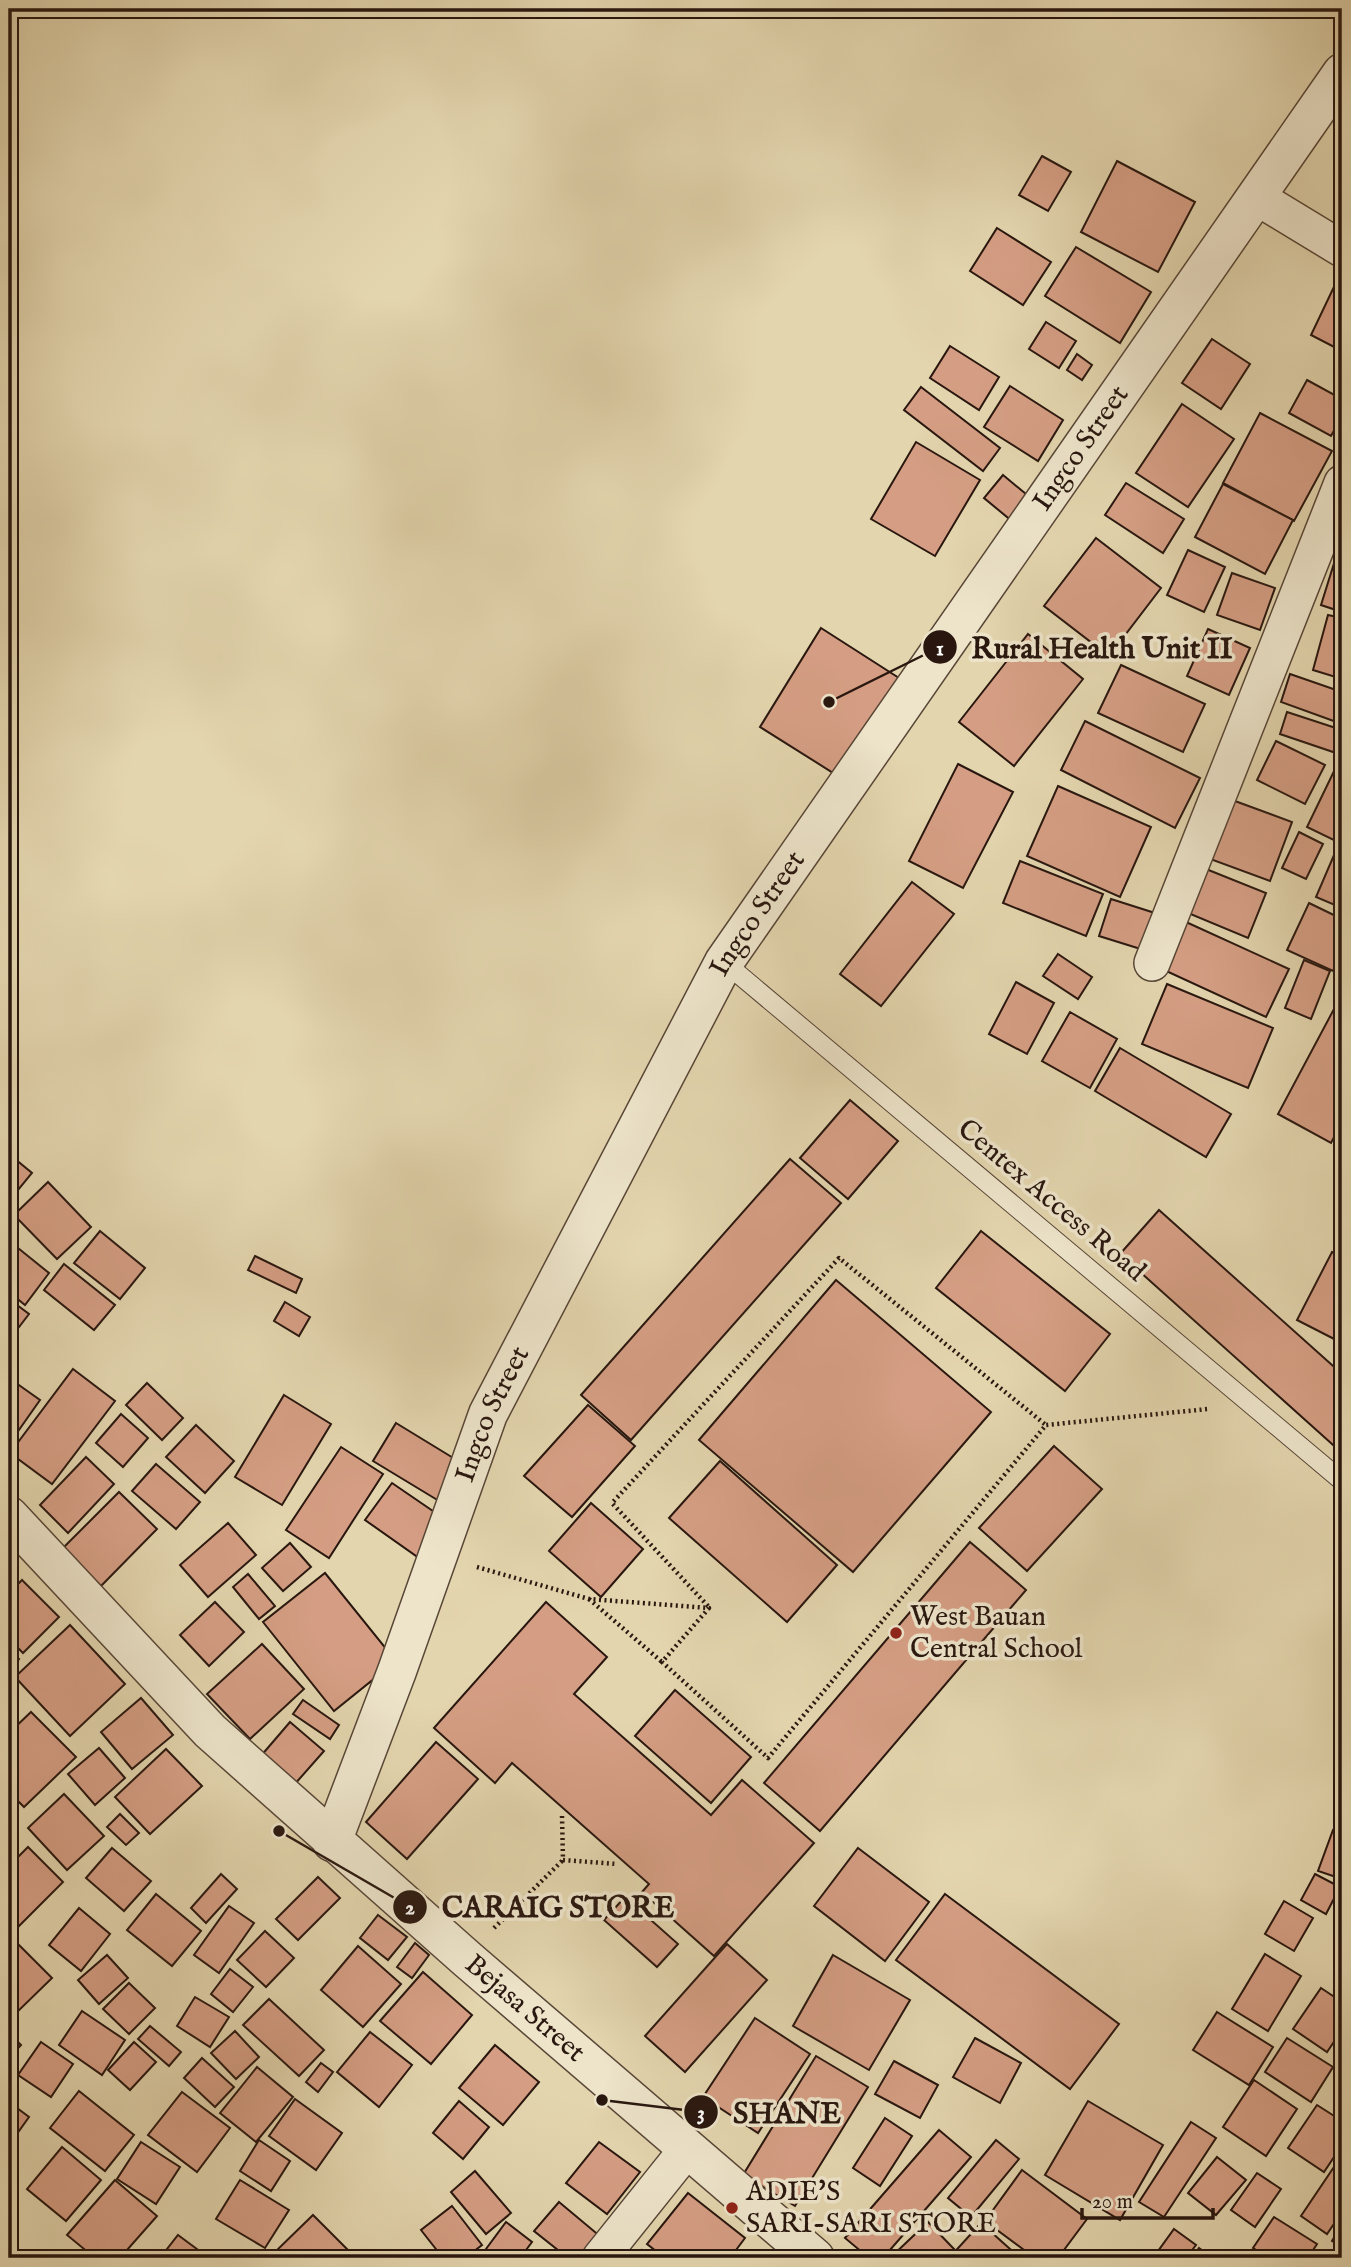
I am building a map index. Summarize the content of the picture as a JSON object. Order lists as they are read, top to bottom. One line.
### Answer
{"streets":{"street":["Ingco Street","Bejasa Street"],"lane":["Centex Access Road"]},"crossings":[["Ingco Street","Centex Access Road"],["Ingco Street","Bejasa Street"]],"places":["Rural Health Unit II","West Bauan Central School","CARAIG STORE","SHANE","ADIE'S SARI-SARI STORE"],"scale_bar":"20 m"}
